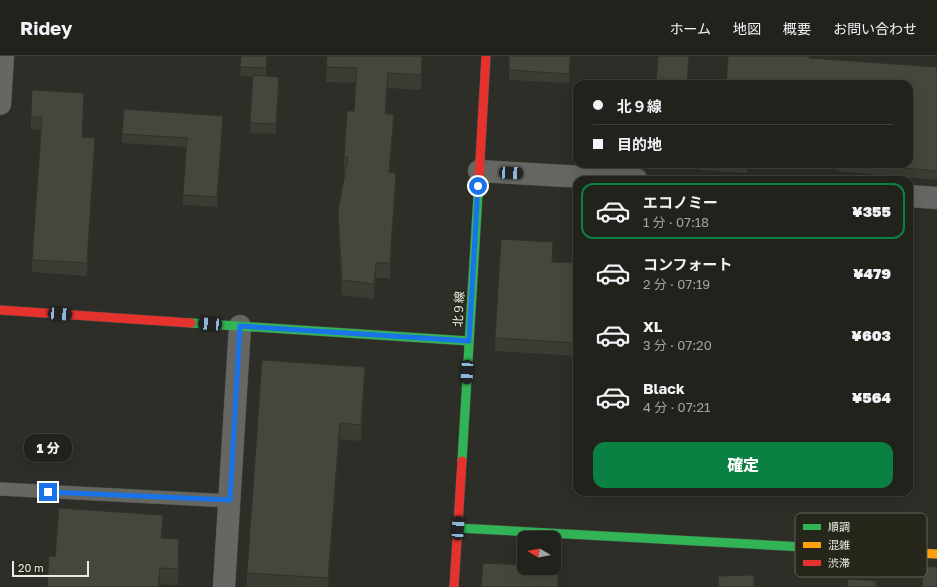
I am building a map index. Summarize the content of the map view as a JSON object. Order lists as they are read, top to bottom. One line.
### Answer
{"streets":{"street":["北９線"]},"legend":["順調","混雑","渋滞"],"scale_bar":"20 m","north":"left","page":{"header":"Ridey","nav":["ホーム","地図","概要","お問い合わせ"],"banner":["北９線","目的地"],"list":[{"name":"エコノミー","note":"1 分 · 07:18","value":"¥355"},{"name":"コンフォート","note":"2 分 · 07:19","value":"¥479"},{"name":"XL","note":"3 分 · 07:20","value":"¥603"},{"name":"Black","note":"4 分 · 07:21","value":"¥564"}],"bubble":"1 分","buttons":"確定","scale":"20 m"}}
